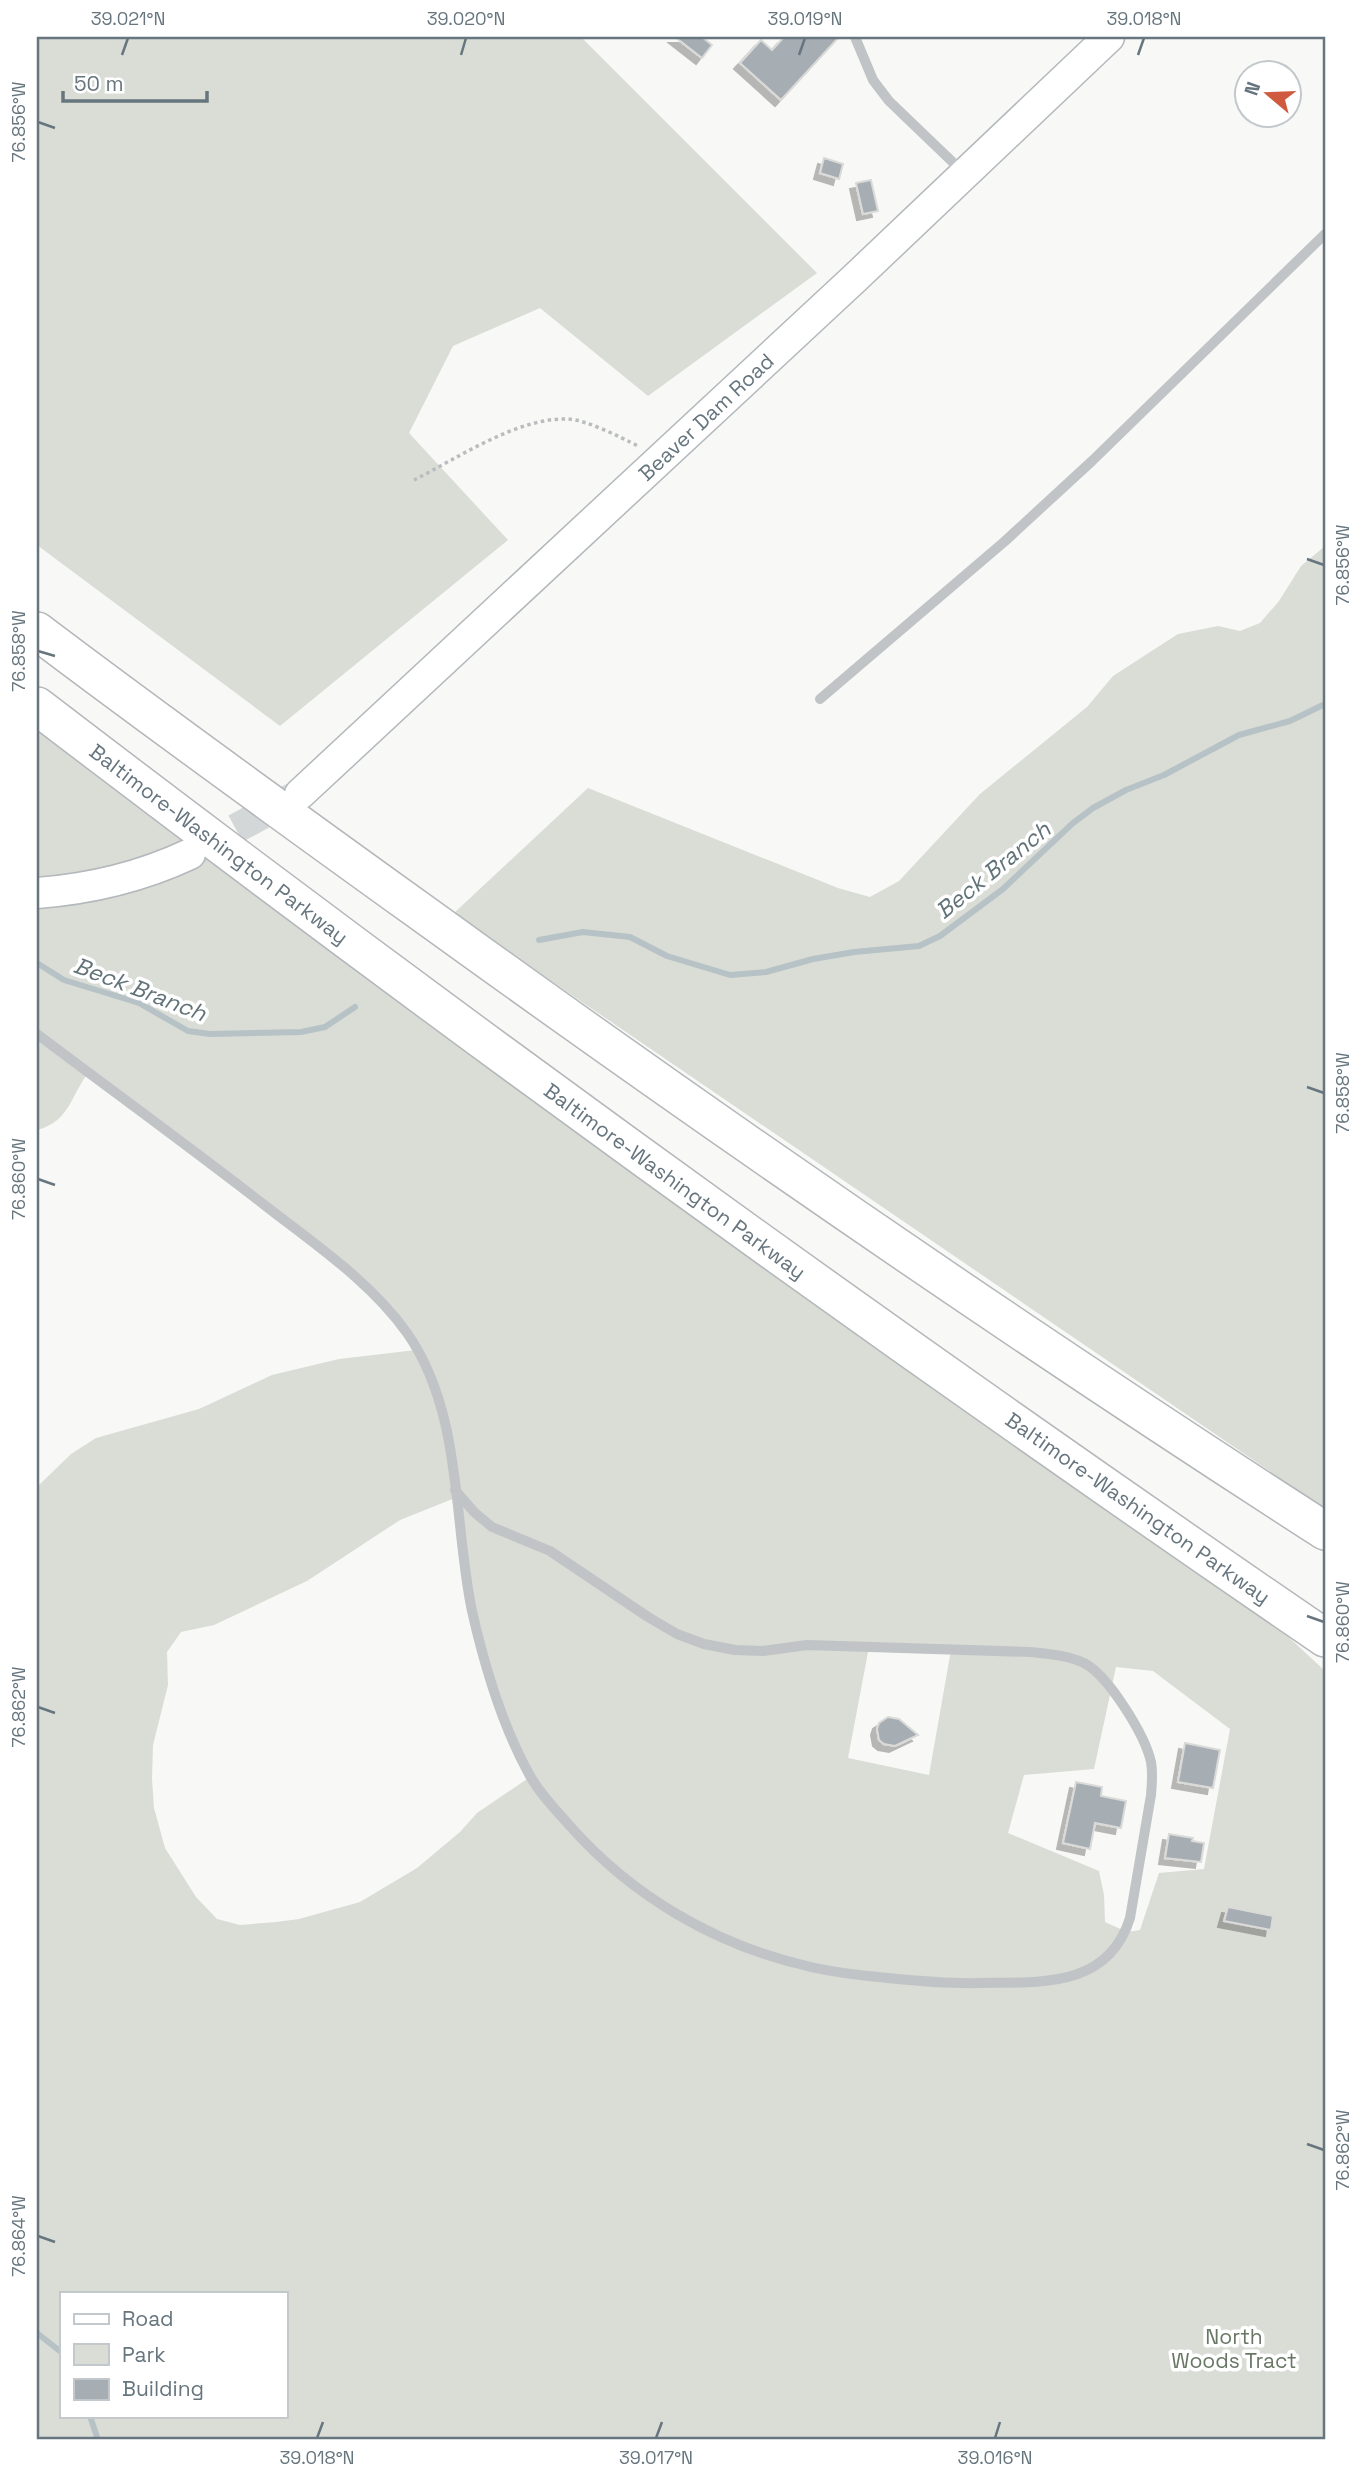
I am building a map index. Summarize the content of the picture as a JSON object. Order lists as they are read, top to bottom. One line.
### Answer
{"streets":{"highway":["Baltimore-Washington Parkway"],"street":["Beaver Dam Road"]},"water":["Beck Branch"],"parks":["North Woods Tract"],"legend":["Road","Park","Building"],"scale_bar":"50 m","north":"left","coordinates":["39.021°N","39.020°N","39.019°N","39.018°N","76.856°W","76.858°W","76.860°W","76.862°W","76.864°W","39.017°N","39.016°N"]}
